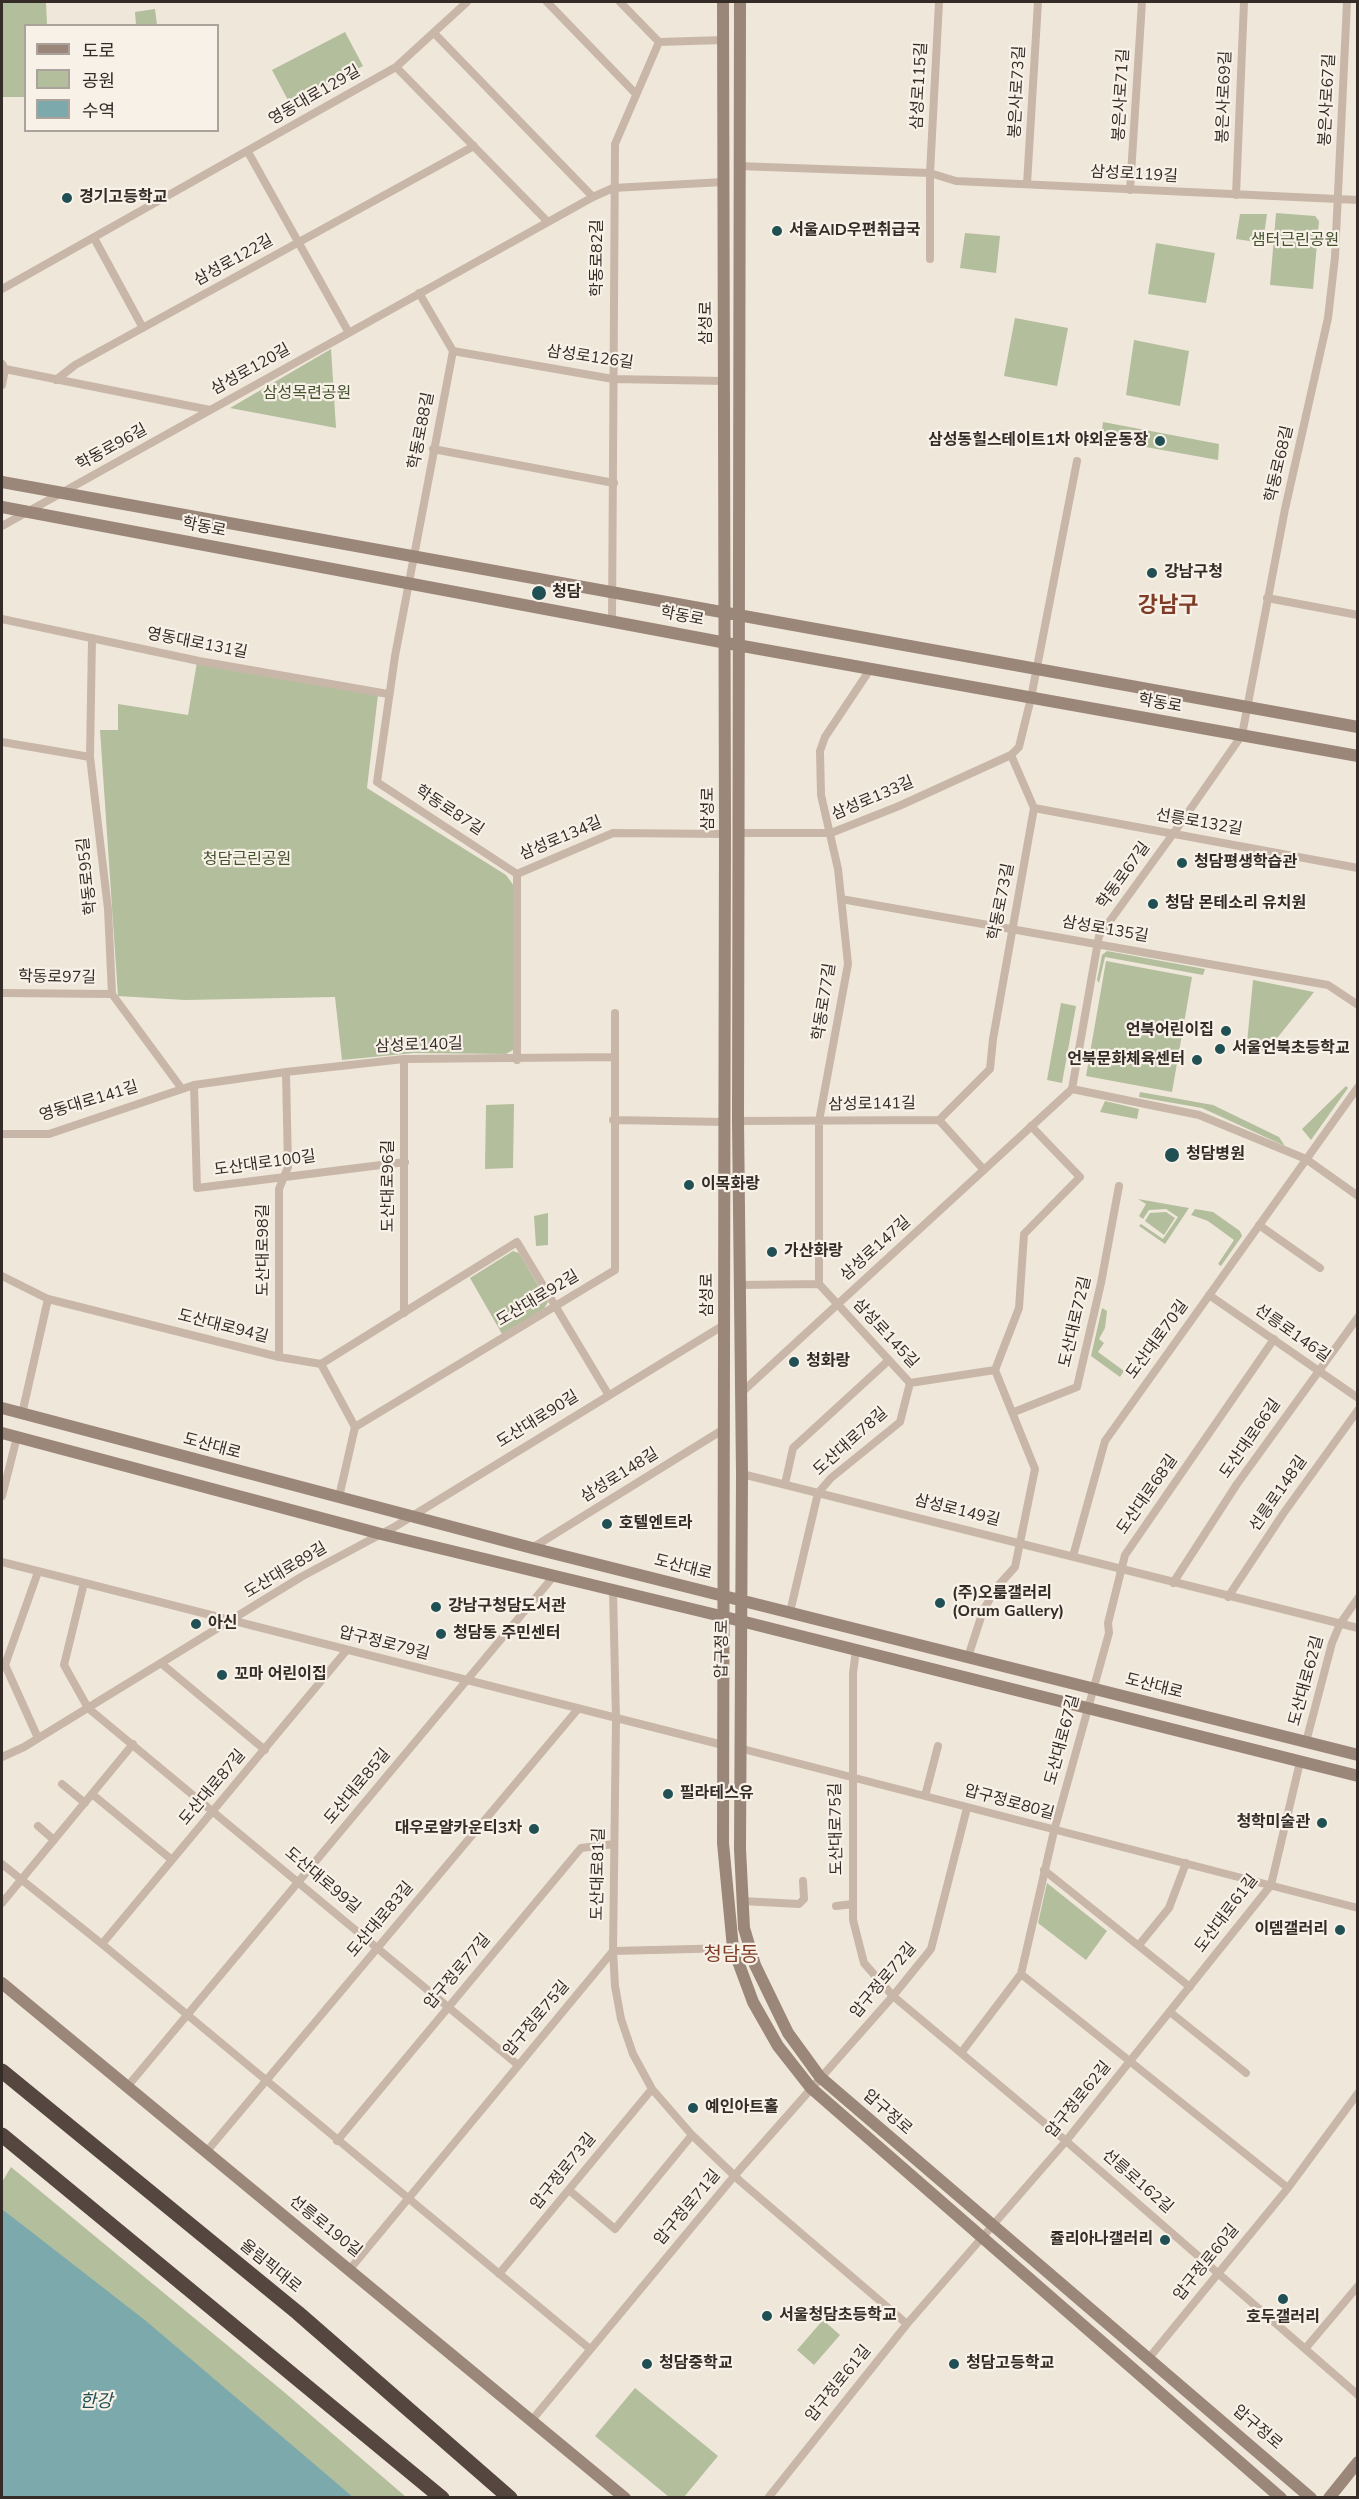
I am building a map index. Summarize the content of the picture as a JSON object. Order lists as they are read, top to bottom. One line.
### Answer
{"streets":{"highway":["올림픽대로"],"main road":["삼성로","학동로","도산대로","압구정로","선릉로190길"],"street":["삼성로115길","봉은사로73길","봉은사로71길","영동대로129길","봉은사로69길","봉은사로67길","삼성로119길","학동로82길","삼성로122길","삼성로126길","삼성로120길","학동로88길","학동로96길","학동로68길","영동대로131길","삼성로133길","학동로87길","선릉로132길","삼성로134길","학동로95길","학동로67길","학동로73길","삼성로135길","학동로97길","학동로77길","삼성로140길","영동대로141길","삼성로141길","도산대로100길","도산대로96길","삼성로147길","도산대로98길","도산대로92길","도산대로72길","도산대로94길","삼성로145길","선릉로146길","도산대로70길","도산대로90길","도산대로66길","도산대로78길","삼성로148길","선릉로148길","도산대로68길","삼성로149길","도산대로89길","압구정로79길","도산대로62길","도산대로67길","도산대로85길","도산대로87길","압구정로80길","도산대로75길","도산대로81길","도산대로99길","도산대로61길","도산대로83길","압구정로77길","압구정로72길","압구정로75길","압구정로62길","압구정로73길","선릉로162길","압구정로71길","압구정로60길","압구정로61길"]},"crossings":[["삼성로115길","삼성로119길"],["봉은사로73길","삼성로119길"],["봉은사로71길","삼성로119길"],["봉은사로69길","삼성로119길"],["봉은사로67길","삼성로119길"],["봉은사로67길","학동로68길"],["삼성로119길","삼성로"],["삼성로119길","학동로68길"],["학동로82길","삼성로126길"],["학동로82길","삼성로120길"],["학동로82길","학동로"],["삼성로122길","삼성로120길"],["삼성로","삼성로126길"],["삼성로","삼성로120길"],["삼성로","학동로"],["삼성로","삼성로133길"],["삼성로","삼성로134길"],["삼성로","삼성로141길"],["삼성로","삼성로147길"],["삼성로","도산대로90길"],["삼성로","도산대로"],["삼성로","삼성로148길"],["삼성로","삼성로149길"],["삼성로","압구정로"],["삼성로126길","학동로88길"],["삼성로120길","학동로96길"],["학동로88길","학동로"],["학동로88길","학동로87길"],["학동로96길","학동로"],["학동로68길","학동로"],["학동로68길","학동로67길"],["학동로","학동로87길"],["학동로","학동로67길"],["학동로","학동로77길"],["영동대로131길","학동로87길"],["영동대로131길","학동로95길"],["삼성로133길","학동로77길"],["학동로87길","삼성로134길"],["선릉로132길","학동로67길"],["선릉로132길","학동로73길"],["학동로95길","학동로97길"],["학동로67길","삼성로135길"],["학동로67길","삼성로147길"],["학동로73길","삼성로135길"],["학동로73길","삼성로141길"],["삼성로135길","학동로77길"],["학동로77길","삼성로141길"],["학동로77길","삼성로145길"],["삼성로140길","영동대로141길"],["삼성로140길","도산대로100길"],["삼성로140길","도산대로96길"],["삼성로140길","도산대로98길"],["삼성로140길","도산대로92길"],["삼성로141길","삼성로147길"],["도산대로100길","도산대로96길"],["도산대로100길","도산대로98길"],["삼성로147길","삼성로145길"],["도산대로98길","도산대로94길"],["삼성로145길","도산대로78길"],["선릉로146길","도산대로70길"],["선릉로146길","도산대로66길"],["선릉로146길","도산대로68길"],["도산대로70길","삼성로149길"],["도산대로90길","도산대로"],["도산대로90길","도산대로89길"],["도산대로78길","도산대로"],["도산대로78길","삼성로149길"],["도산대로","삼성로148길"],["도산대로","도산대로68길"],["도산대로","압구정로"],["도산대로","도산대로62길"],["도산대로","도산대로67길"],["도산대로68길","삼성로149길"],["도산대로68길","도산대로67길"],["도산대로89길","압구정로79길"],["도산대로89길","도산대로99길"],["압구정로79길","압구정로"],["압구정로79길","도산대로85길"],["압구정로79길","도산대로87길"],["압구정로79길","도산대로81길"],["압구정로79길","도산대로99길"],["압구정로79길","도산대로83길"],["압구정로","압구정로80길"],["압구정로","압구정로72길"],["압구정로","압구정로62길"],["압구정로","압구정로71길"],["압구정로","압구정로60길"],["압구정로","압구정로61길"],["도산대로67길","압구정로80길"],["도산대로67길","압구정로62길"],["도산대로67길","선릉로162길"],["도산대로85길","도산대로99길"],["도산대로85길","선릉로190길"],["도산대로87길","도산대로99길"],["압구정로80길","도산대로75길"],["압구정로80길","도산대로61길"],["압구정로80길","압구정로72길"],["도산대로75길","압구정로72길"],["도산대로75길","선릉로162길"],["도산대로81길","압구정로77길"],["도산대로81길","압구정로75길"],["도산대로81길","압구정로73길"],["도산대로81길","압구정로71길"],["도산대로81길","압구정로61길"],["도산대로99길","도산대로83길"],["도산대로99길","압구정로77길"],["도산대로99길","압구정로75길"],["도산대로61길","압구정로62길"],["도산대로83길","선릉로190길"],["압구정로72길","선릉로162길"],["압구정로72길","압구정로71길"],["압구정로75길","선릉로190길"],["압구정로62길","선릉로162길"],["압구정로62길","압구정로61길"],["선릉로162길","압구정로60길"],["압구정로71길","선릉로190길"]],"districts":["강남구","청담동"],"water":["한강"],"parks":["샘터근린공원","삼성목련공원","청담근린공원"],"places":["경기고등학교","서울AID우편취급국","삼성동힐스테이트1차 야외운동장","강남구청","청담","청담평생학습관","청담 몬테소리 유치원","언북어린이집","서울언북초등학교","언북문화체육센터","청담병원","이목화랑","가산화랑","청화랑","호텔엔트라","(주)오룸갤러리 (Orum Gallery)","강남구청담도서관","아신","청담동 주민센터","꼬마 어린이집","필라테스유","청학미술관","대우로얄카운티3차","이뎀갤러리","예인아트홀","쥴리아나갤러리","호두갤러리","서울청담초등학교","청담중학교","청담고등학교"],"legend":["도로","공원","수역"]}
